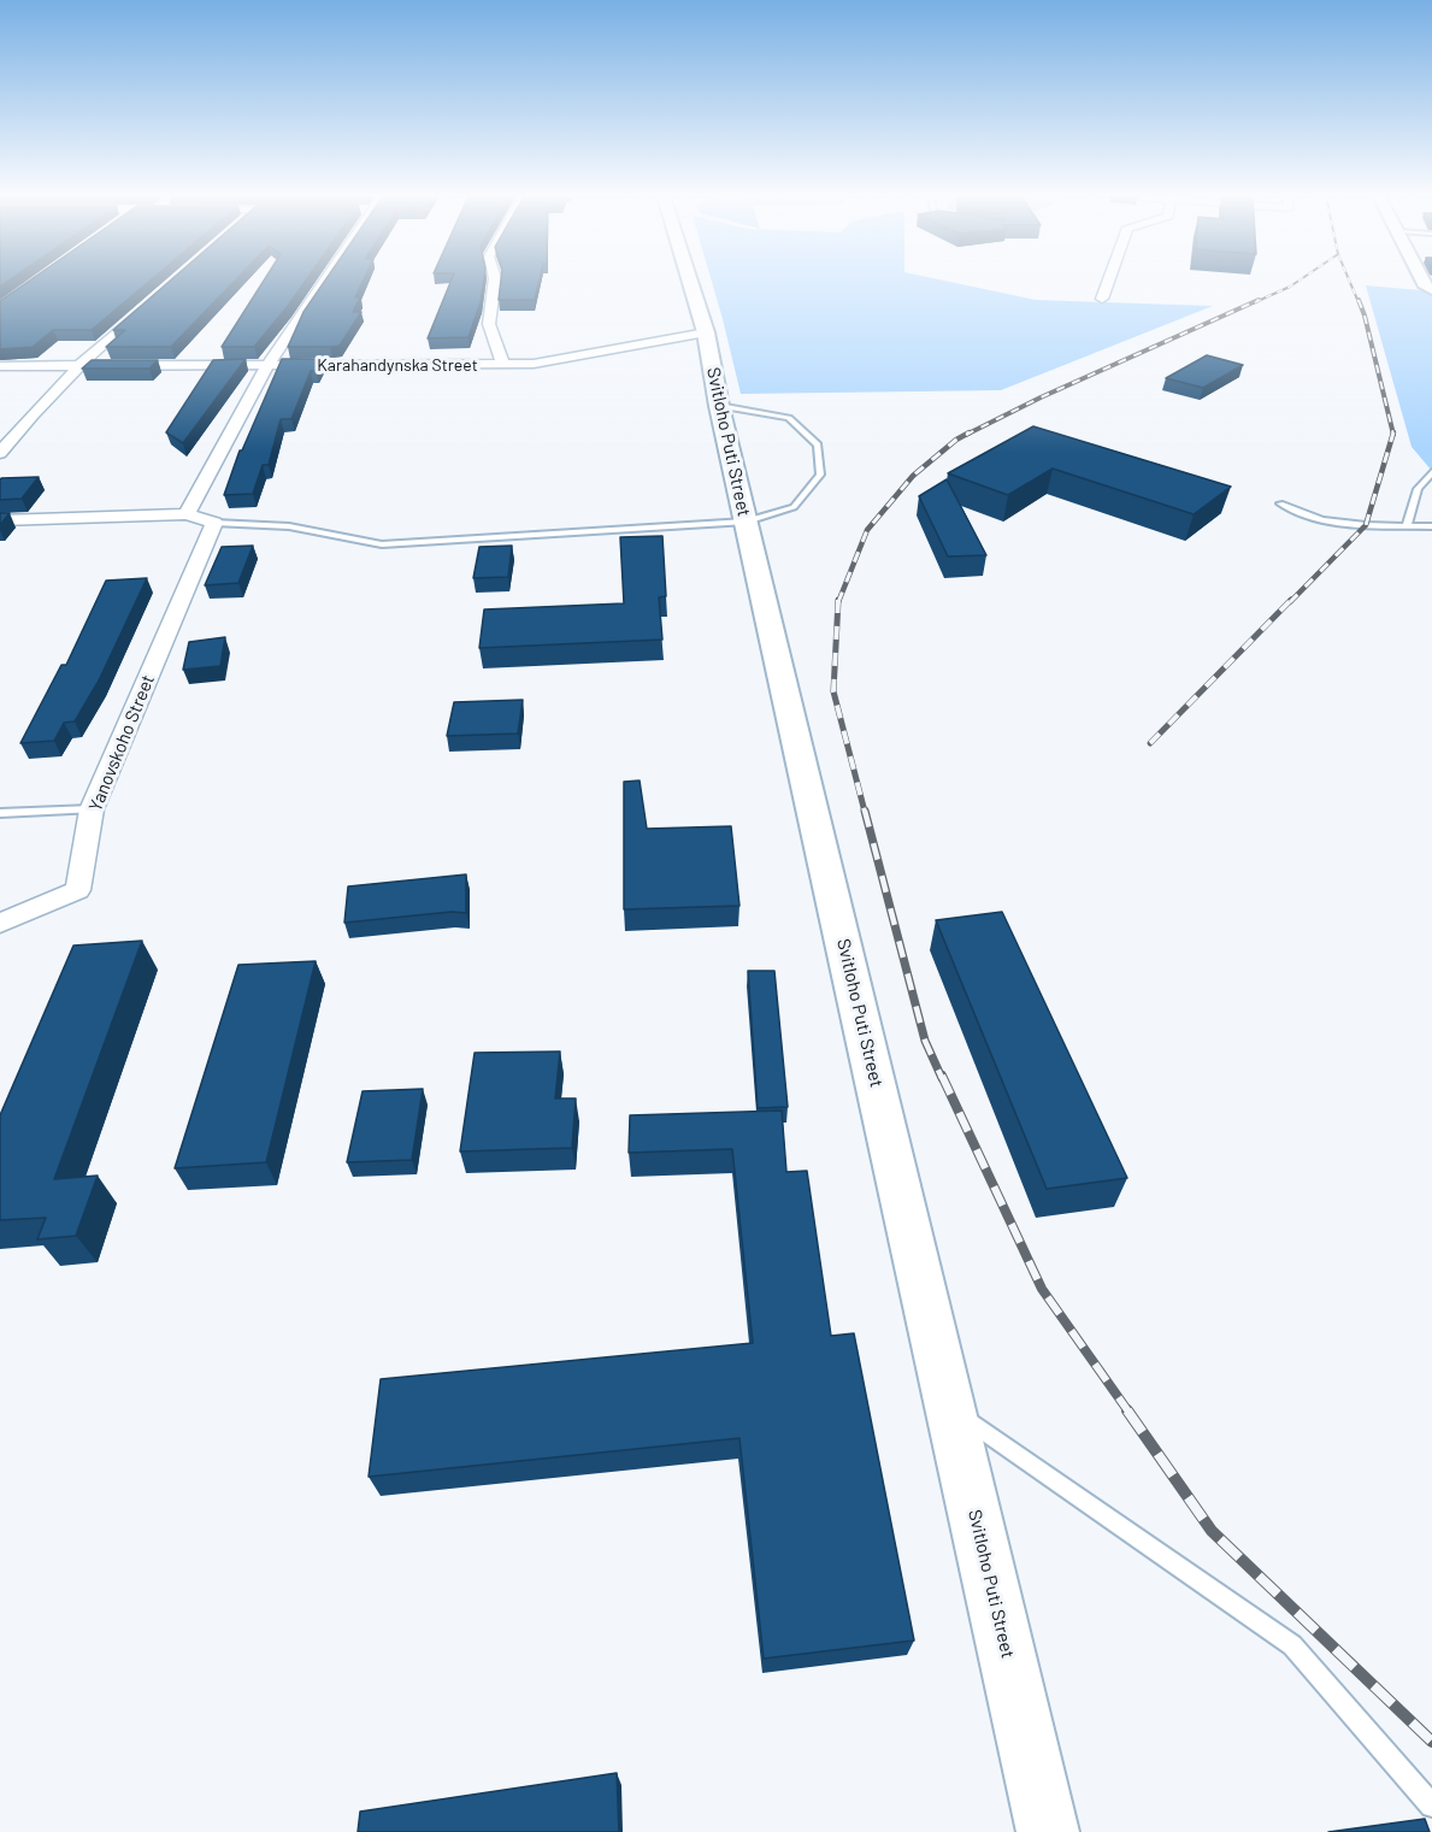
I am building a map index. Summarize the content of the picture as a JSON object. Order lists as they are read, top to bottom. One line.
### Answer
{"streets":{"main road":["Svitloho Puti Street"],"street":["Karahandynska Street","Yanovskoho Street"]},"crossings":[["Karahandynska Street","Svitloho Puti Street"]]}
